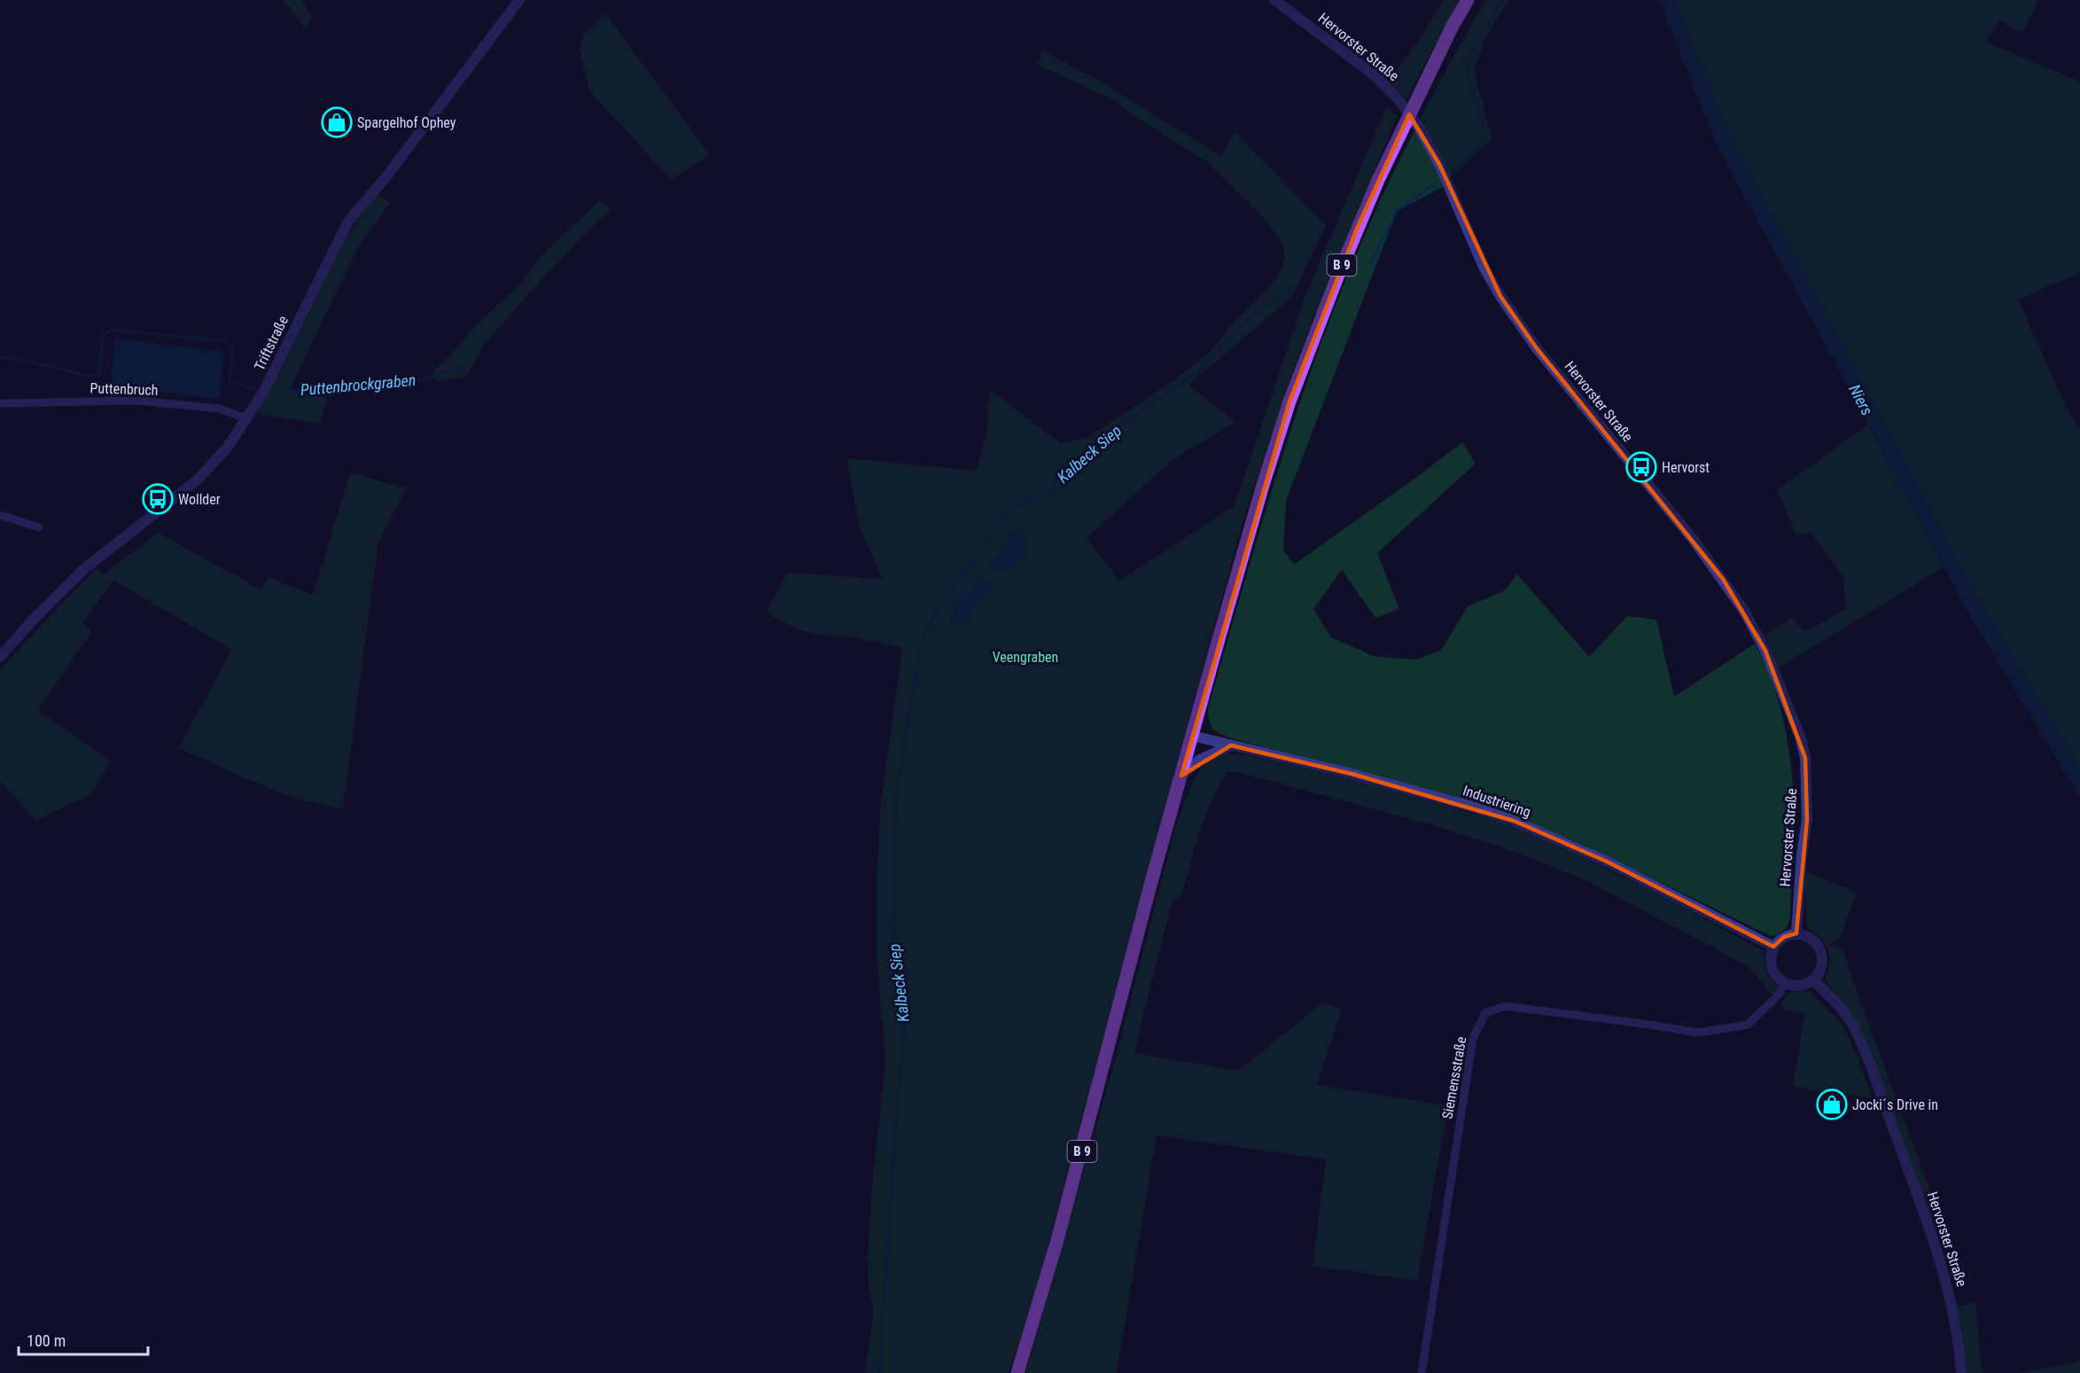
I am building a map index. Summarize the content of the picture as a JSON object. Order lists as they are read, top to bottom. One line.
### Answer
{"streets":{"main road":["B 9"],"street":["Hervorster Straße","Triftstraße","Puttenbruch","Industriering","Siemensstraße"]},"crossings":[["Hervorster Straße","Industriering"],["Hervorster Straße","Siemensstraße"],["B 9","Industriering"],["Triftstraße","Puttenbruch"],["Industriering","Siemensstraße"]],"water":["Puttenbrockgraben","Niers","Kalbeck Siep"],"parks":["Veengraben"],"places":{"shop":["Spargelhof Ophey","Jocki´s Drive in"],"bus stop":["Hervorst","Wollder"]},"scale_bar":"100 m"}
